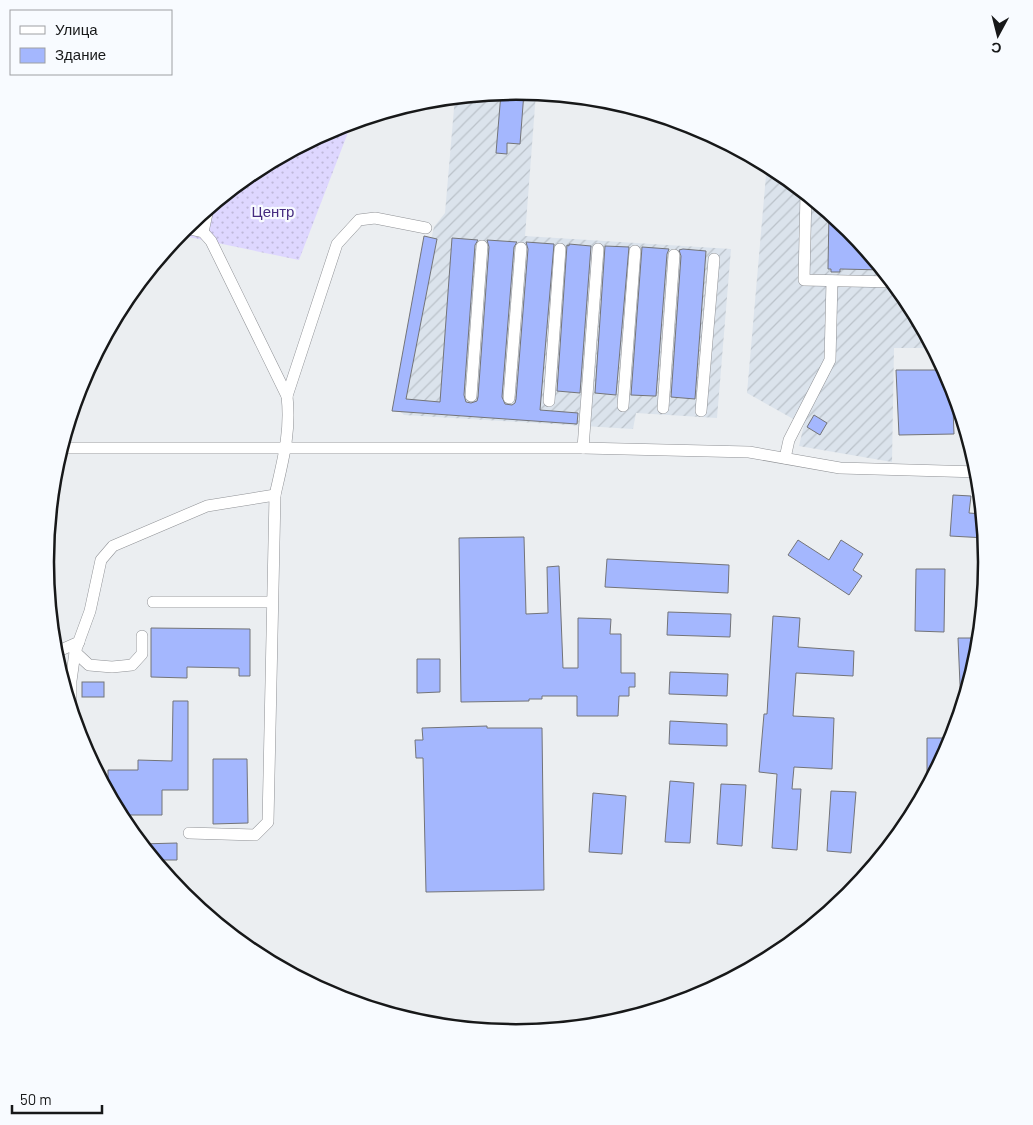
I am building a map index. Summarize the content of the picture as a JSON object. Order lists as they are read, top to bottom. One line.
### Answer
{"parks":["Центр"],"legend":["Улица","Здание"],"scale_bar":"50 m","north":"bottom"}
